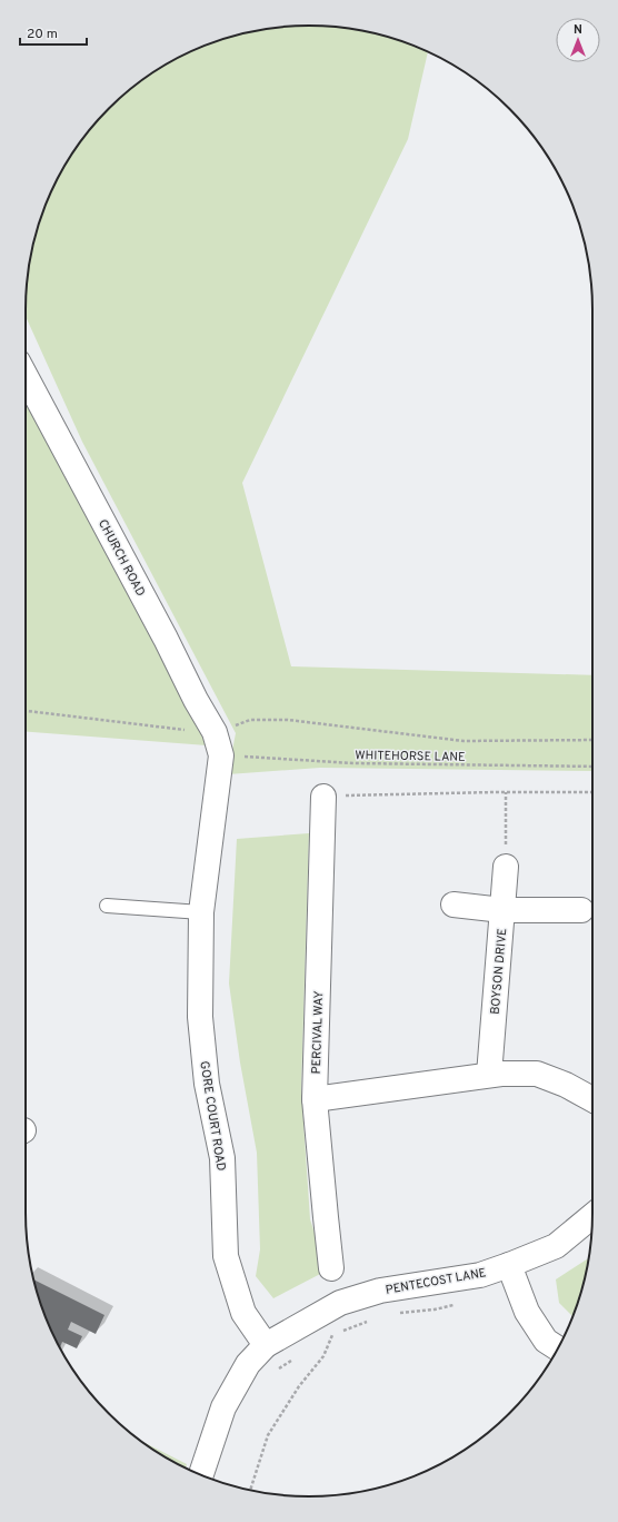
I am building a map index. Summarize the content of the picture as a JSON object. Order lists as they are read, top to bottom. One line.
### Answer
{"streets":{"street":["CHURCH ROAD","BOYSON DRIVE","PERCIVAL WAY","GORE COURT ROAD","PENTECOST LANE"],"path":["WHITEHORSE LANE"]},"crossings":[["CHURCH ROAD","WHITEHORSE LANE"],["CHURCH ROAD","GORE COURT ROAD"],["WHITEHORSE LANE","GORE COURT ROAD"],["GORE COURT ROAD","PENTECOST LANE"]],"scale_bar":"20 m","north":"top"}
